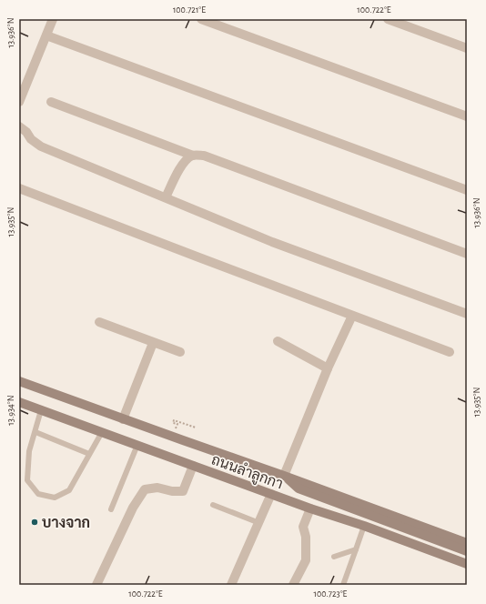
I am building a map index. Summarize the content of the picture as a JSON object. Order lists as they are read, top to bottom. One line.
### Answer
{"streets":{"main road":["ถนนลำลูกกา"]},"places":["บางจาก"],"coordinates":["100.721°E","100.722°E","13.936°N","13.935°N","13.934°N","100.723°E"]}
